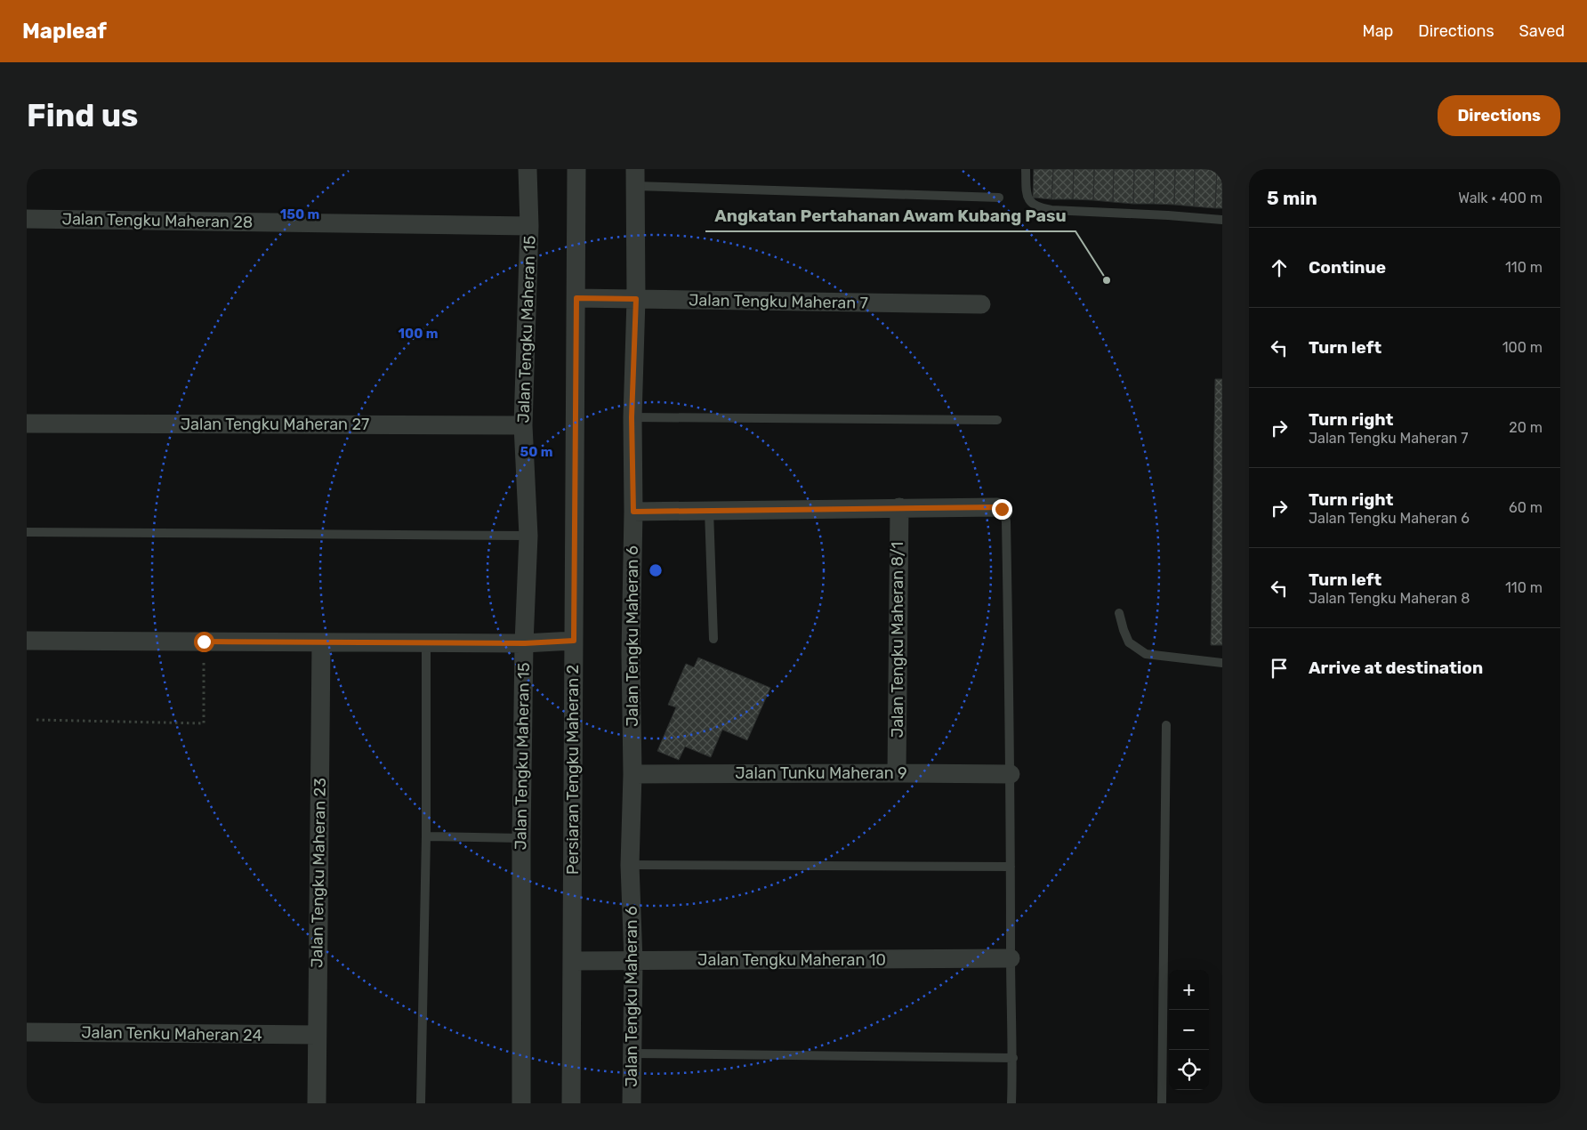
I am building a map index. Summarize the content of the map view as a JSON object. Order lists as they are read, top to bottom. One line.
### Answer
{"streets":{"street":["Jalan Tengku Maheran 28","Jalan Tengku Maheran 7","Jalan Tengku Maheran 15","Jalan Tengku Maheran 27","Jalan Tengku Maheran 6","Jalan Tengku Maheran 8/1","Persiaran Tengku Maheran 2","Jalan Tunku Maheran 9","Jalan Tengku Maheran 23","Jalan Tengku Maheran 10","Jalan Tenku Maheran 24"]},"crossings":[["Jalan Tengku Maheran 28","Jalan Tengku Maheran 15"],["Jalan Tengku Maheran 7","Jalan Tengku Maheran 6"],["Jalan Tengku Maheran 7","Persiaran Tengku Maheran 2"],["Jalan Tengku Maheran 15","Jalan Tengku Maheran 27"],["Jalan Tengku Maheran 6","Jalan Tunku Maheran 9"],["Jalan Tengku Maheran 6","Jalan Tengku Maheran 10"],["Jalan Tengku Maheran 8/1","Jalan Tunku Maheran 9"],["Persiaran Tengku Maheran 2","Jalan Tengku Maheran 10"],["Jalan Tengku Maheran 23","Jalan Tenku Maheran 24"]],"places":["Angkatan Pertahanan Awam Kubang Pasu"],"page":{"header":"Mapleaf","nav":["Map","Directions","Saved"],"buttons":"Directions","title":"Find us","heading":["5 min","Walk · 400 m"],"list":[["Continue","110 m"],["Turn left","100 m"],["Turn right","Jalan Tengku Maheran 7","20 m"],["Turn right","Jalan Tengku Maheran 6","60 m"],["Turn left","Jalan Tengku Maheran 8","110 m"],"Arrive at destination"],"map_buttons":["+","−"]},"rings":["150 m","100 m","50 m"]}
